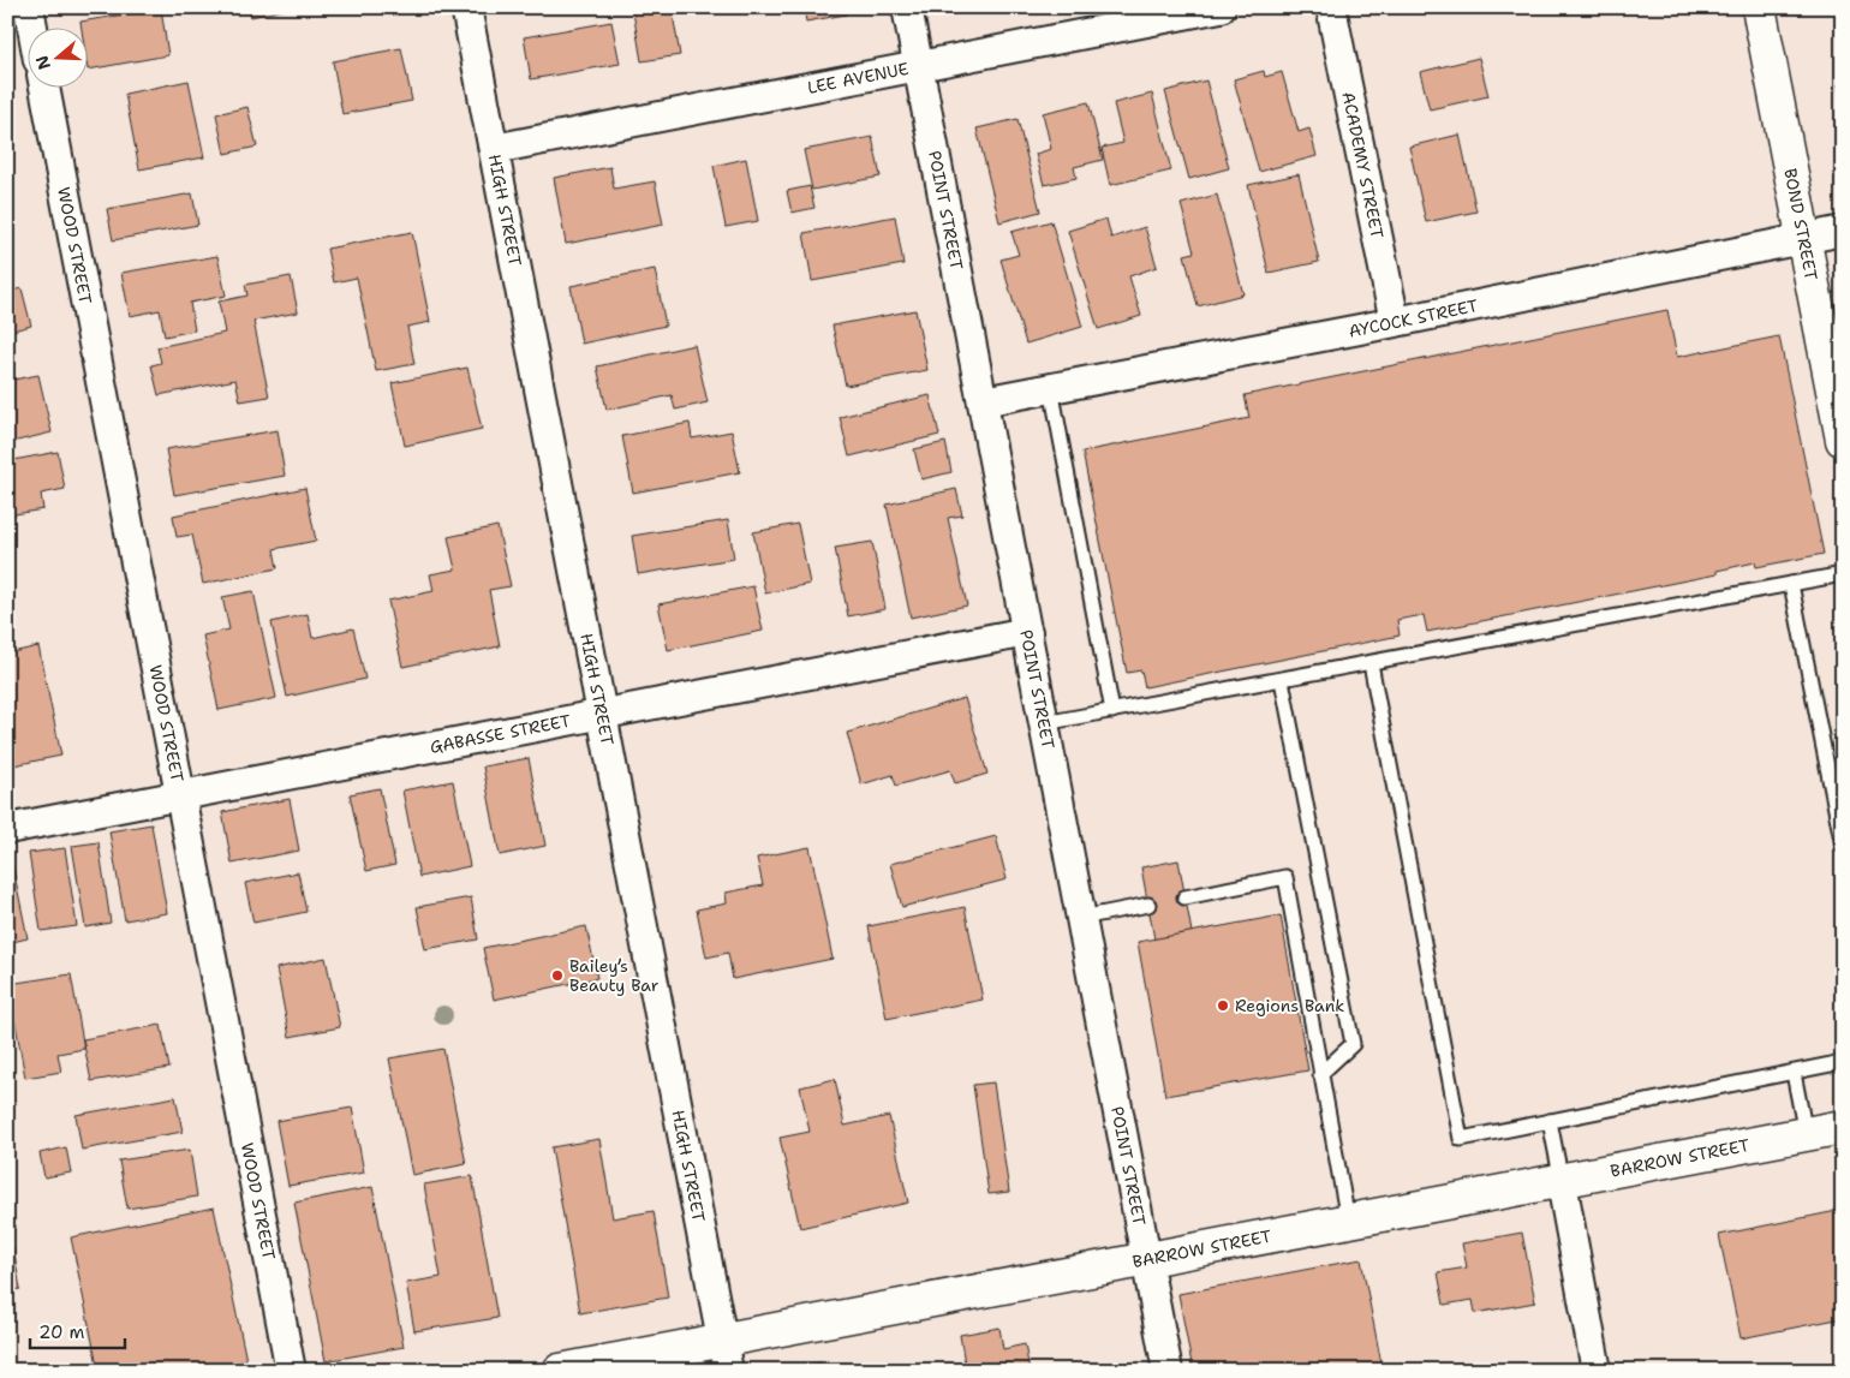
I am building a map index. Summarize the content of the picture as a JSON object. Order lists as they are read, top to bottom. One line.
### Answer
{"streets":{"main road":["BOND STREET","BARROW STREET"],"street":["LEE AVENUE","ACADEMY STREET","HIGH STREET","POINT STREET","WOOD STREET","AYCOCK STREET","GABASSE STREET"]},"crossings":[["LEE AVENUE","HIGH STREET"],["LEE AVENUE","POINT STREET"],["ACADEMY STREET","AYCOCK STREET"],["HIGH STREET","GABASSE STREET"],["HIGH STREET","BARROW STREET"],["POINT STREET","AYCOCK STREET"],["POINT STREET","GABASSE STREET"],["POINT STREET","BARROW STREET"],["BOND STREET","AYCOCK STREET"],["WOOD STREET","GABASSE STREET"]],"places":["Bailey’s Beauty Bar","Regions Bank"],"scale_bar":"20 m","north":"left"}
